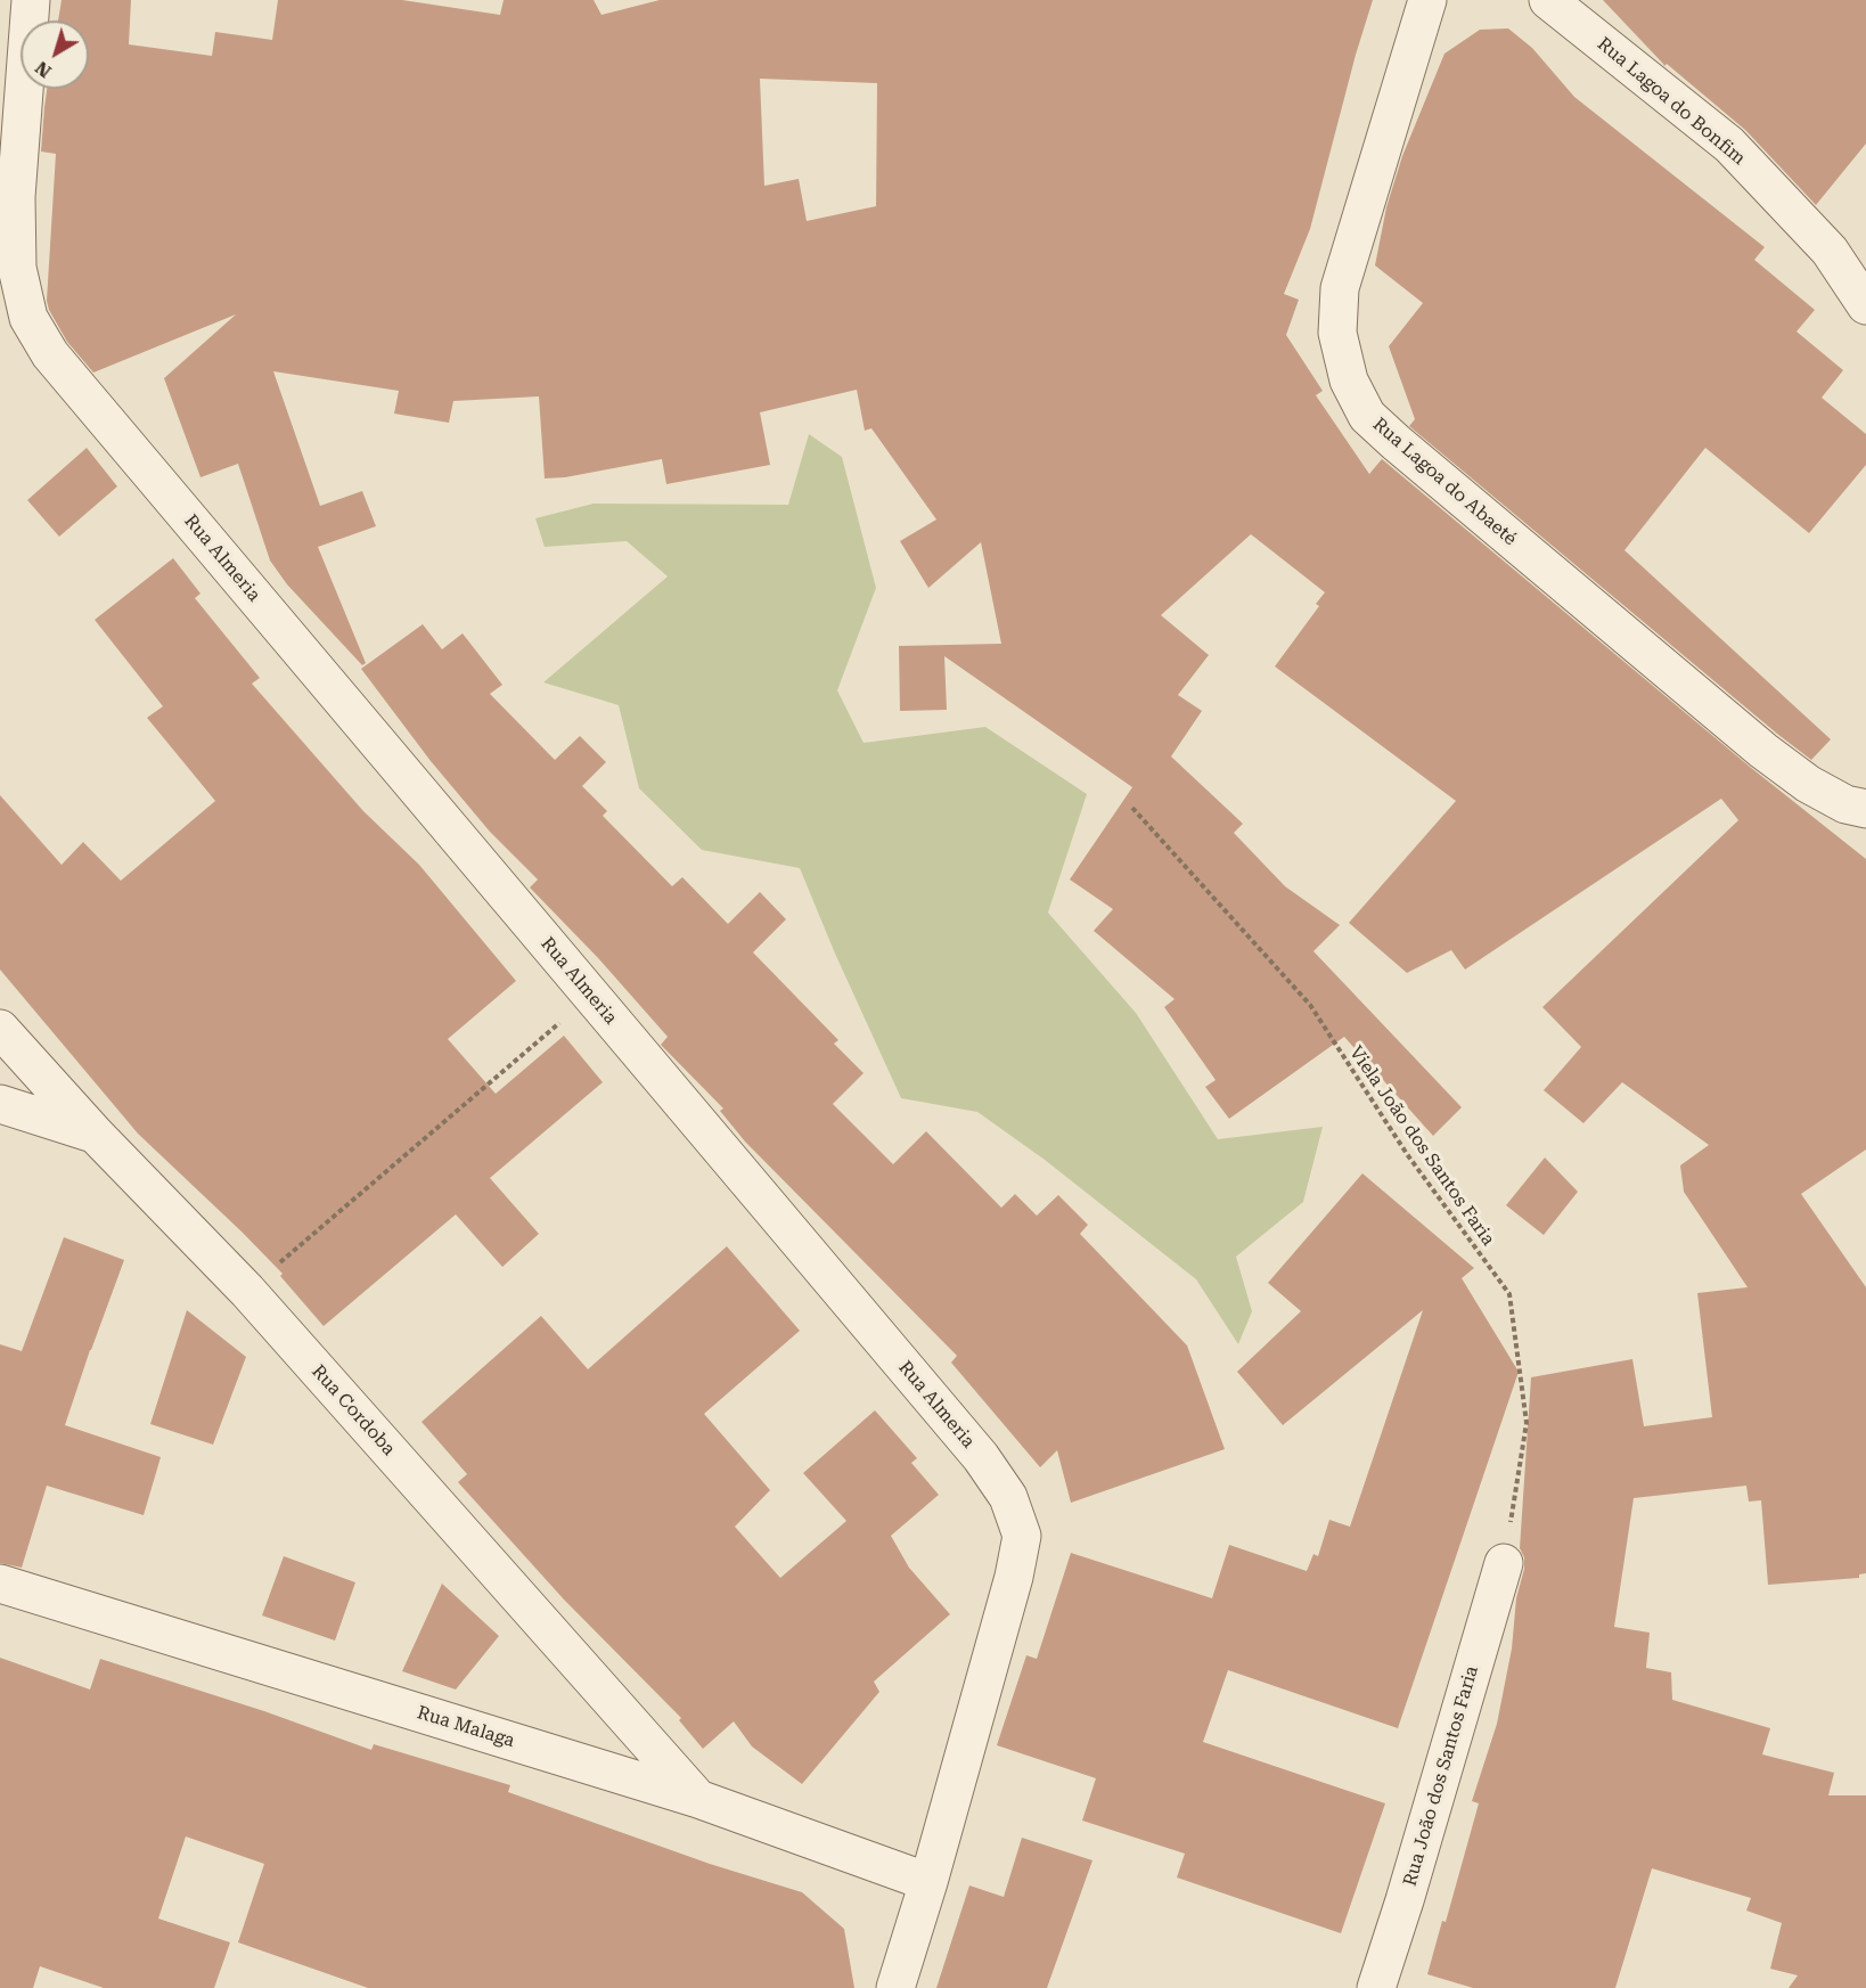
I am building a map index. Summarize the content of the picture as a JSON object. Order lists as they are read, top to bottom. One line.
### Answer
{"streets":{"street":["Rua Lagoa do Bonfim","Rua Lagoa do Abaeté","Rua Almeria","Rua Cordoba","Rua Malaga","Rua João dos Santos Faria"],"path":["Viela João dos Santos Faria"]},"crossings":[["Rua Almeria","Rua Malaga"],["Viela João dos Santos Faria","Rua João dos Santos Faria"],["Rua Cordoba","Rua Malaga"]],"north":"bottom left"}
